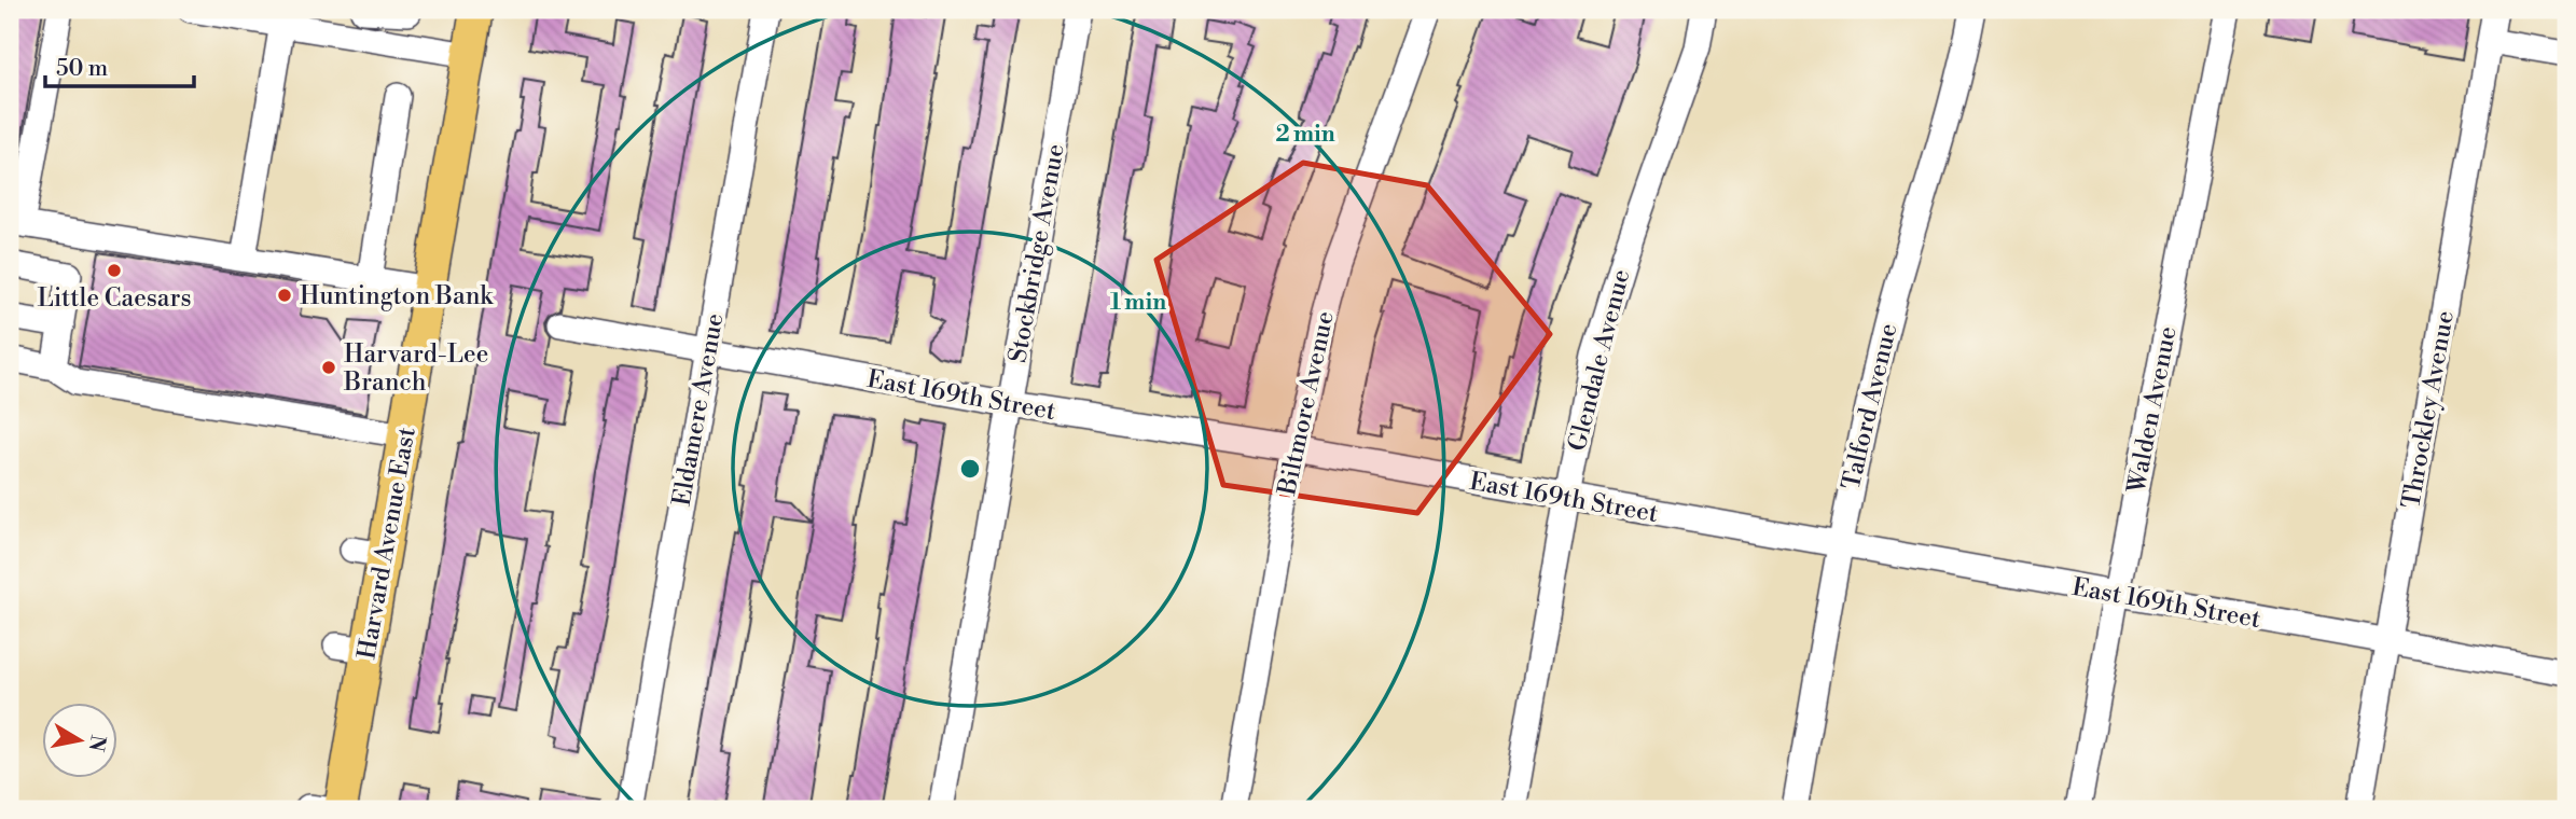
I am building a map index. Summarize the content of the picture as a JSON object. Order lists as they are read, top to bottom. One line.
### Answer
{"streets":{"main road":["Harvard Avenue East"],"street":["Stockbridge Avenue","Glendale Avenue","East 169th Street","Biltmore Avenue","Talford Avenue","Eldamere Avenue","Walden Avenue","Throckley Avenue"]},"crossings":[["Stockbridge Avenue","East 169th Street"],["Glendale Avenue","East 169th Street"],["East 169th Street","Biltmore Avenue"],["East 169th Street","Talford Avenue"],["East 169th Street","Eldamere Avenue"],["East 169th Street","Walden Avenue"],["East 169th Street","Throckley Avenue"]],"places":["Little Caesars","Huntington Bank","Harvard-Lee Branch"],"scale_bar":"50 m","north":"right","rings":["2 min","1 min"]}
